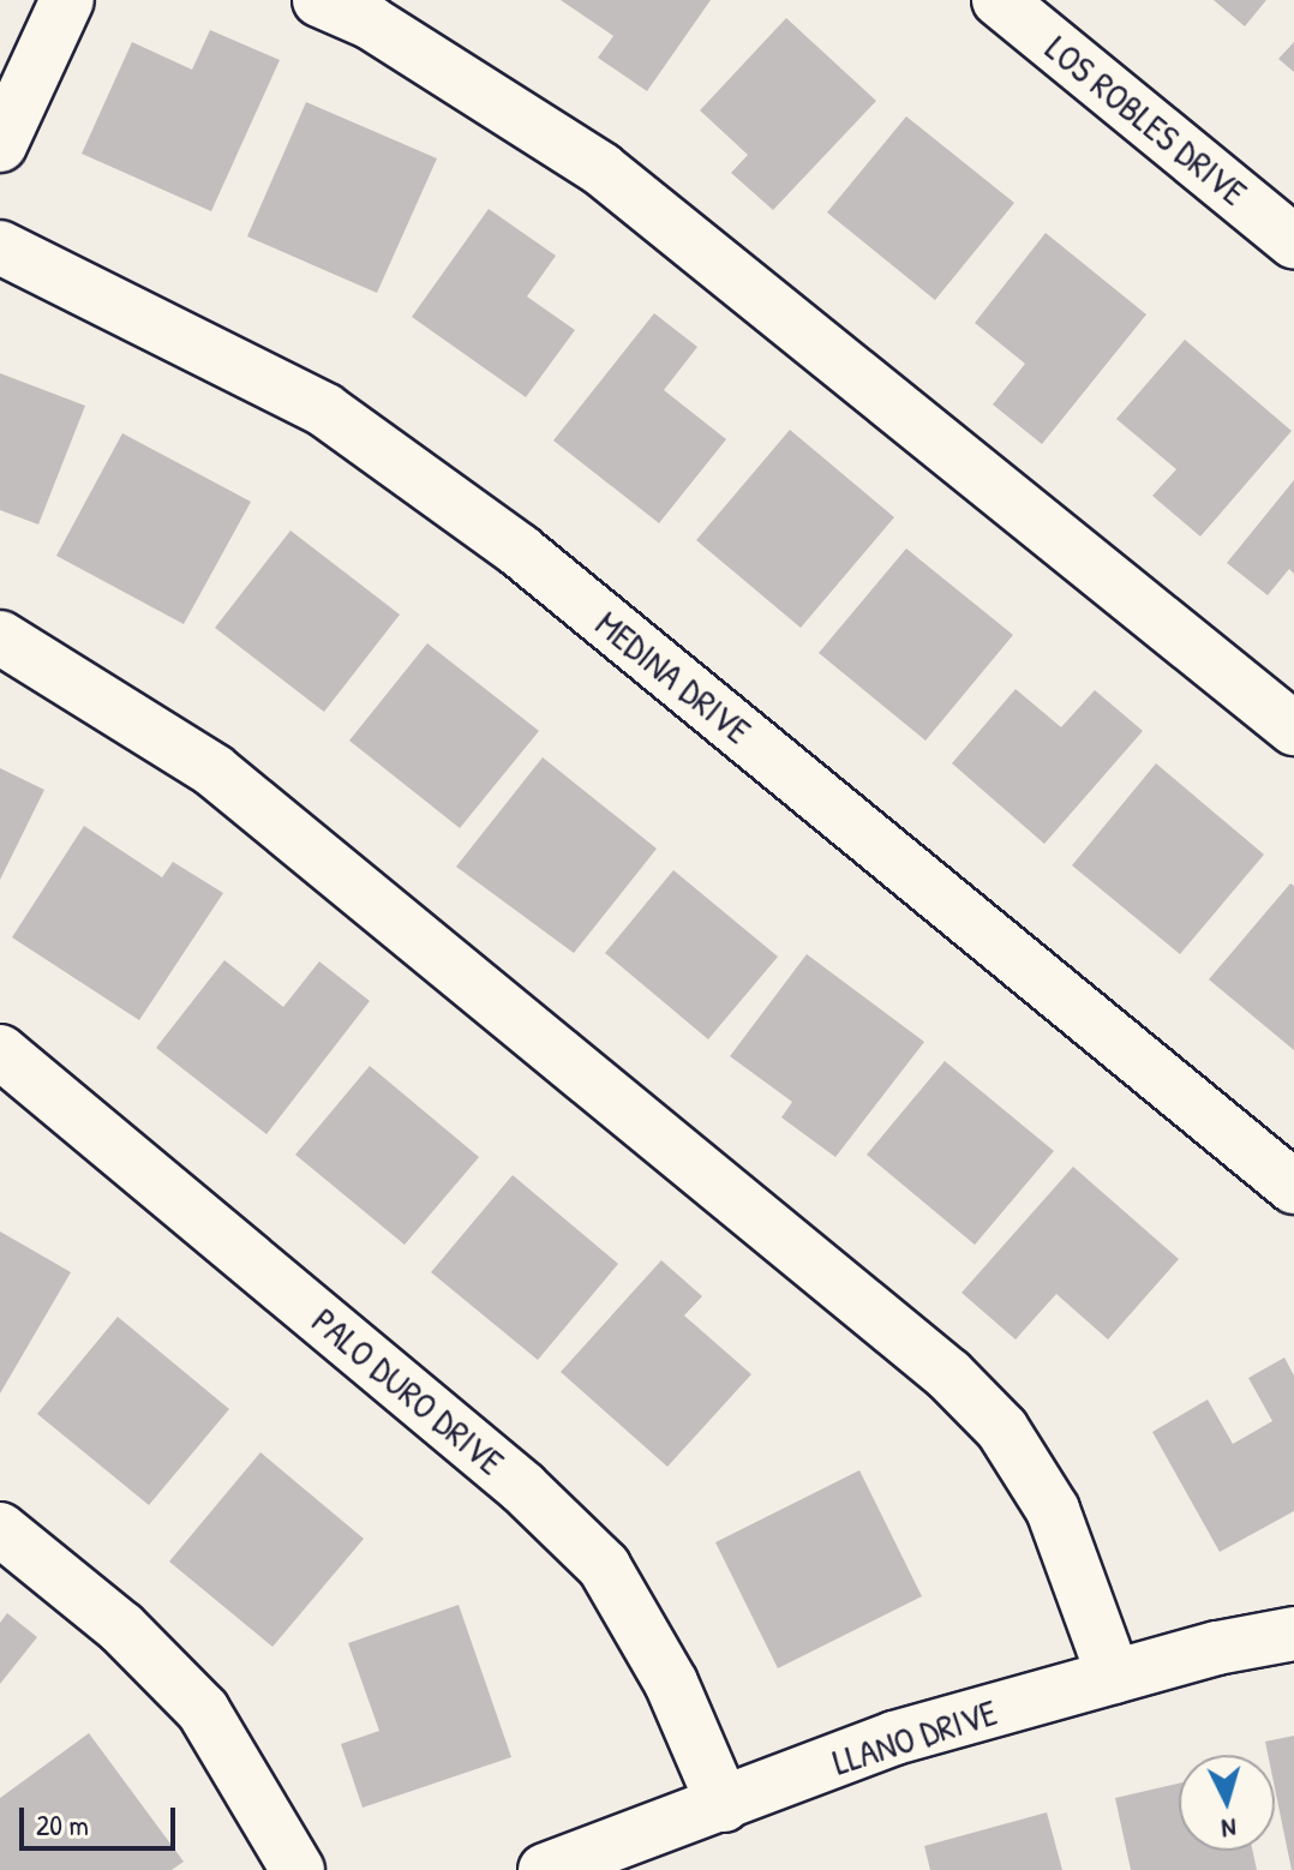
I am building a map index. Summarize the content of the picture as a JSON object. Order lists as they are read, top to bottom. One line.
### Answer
{"streets":{"street":["LOS ROBLES DRIVE","MEDINA DRIVE","PALO DURO DRIVE","LLANO DRIVE"]},"crossings":[["PALO DURO DRIVE","LLANO DRIVE"]],"scale_bar":"20 m","north":"bottom"}
